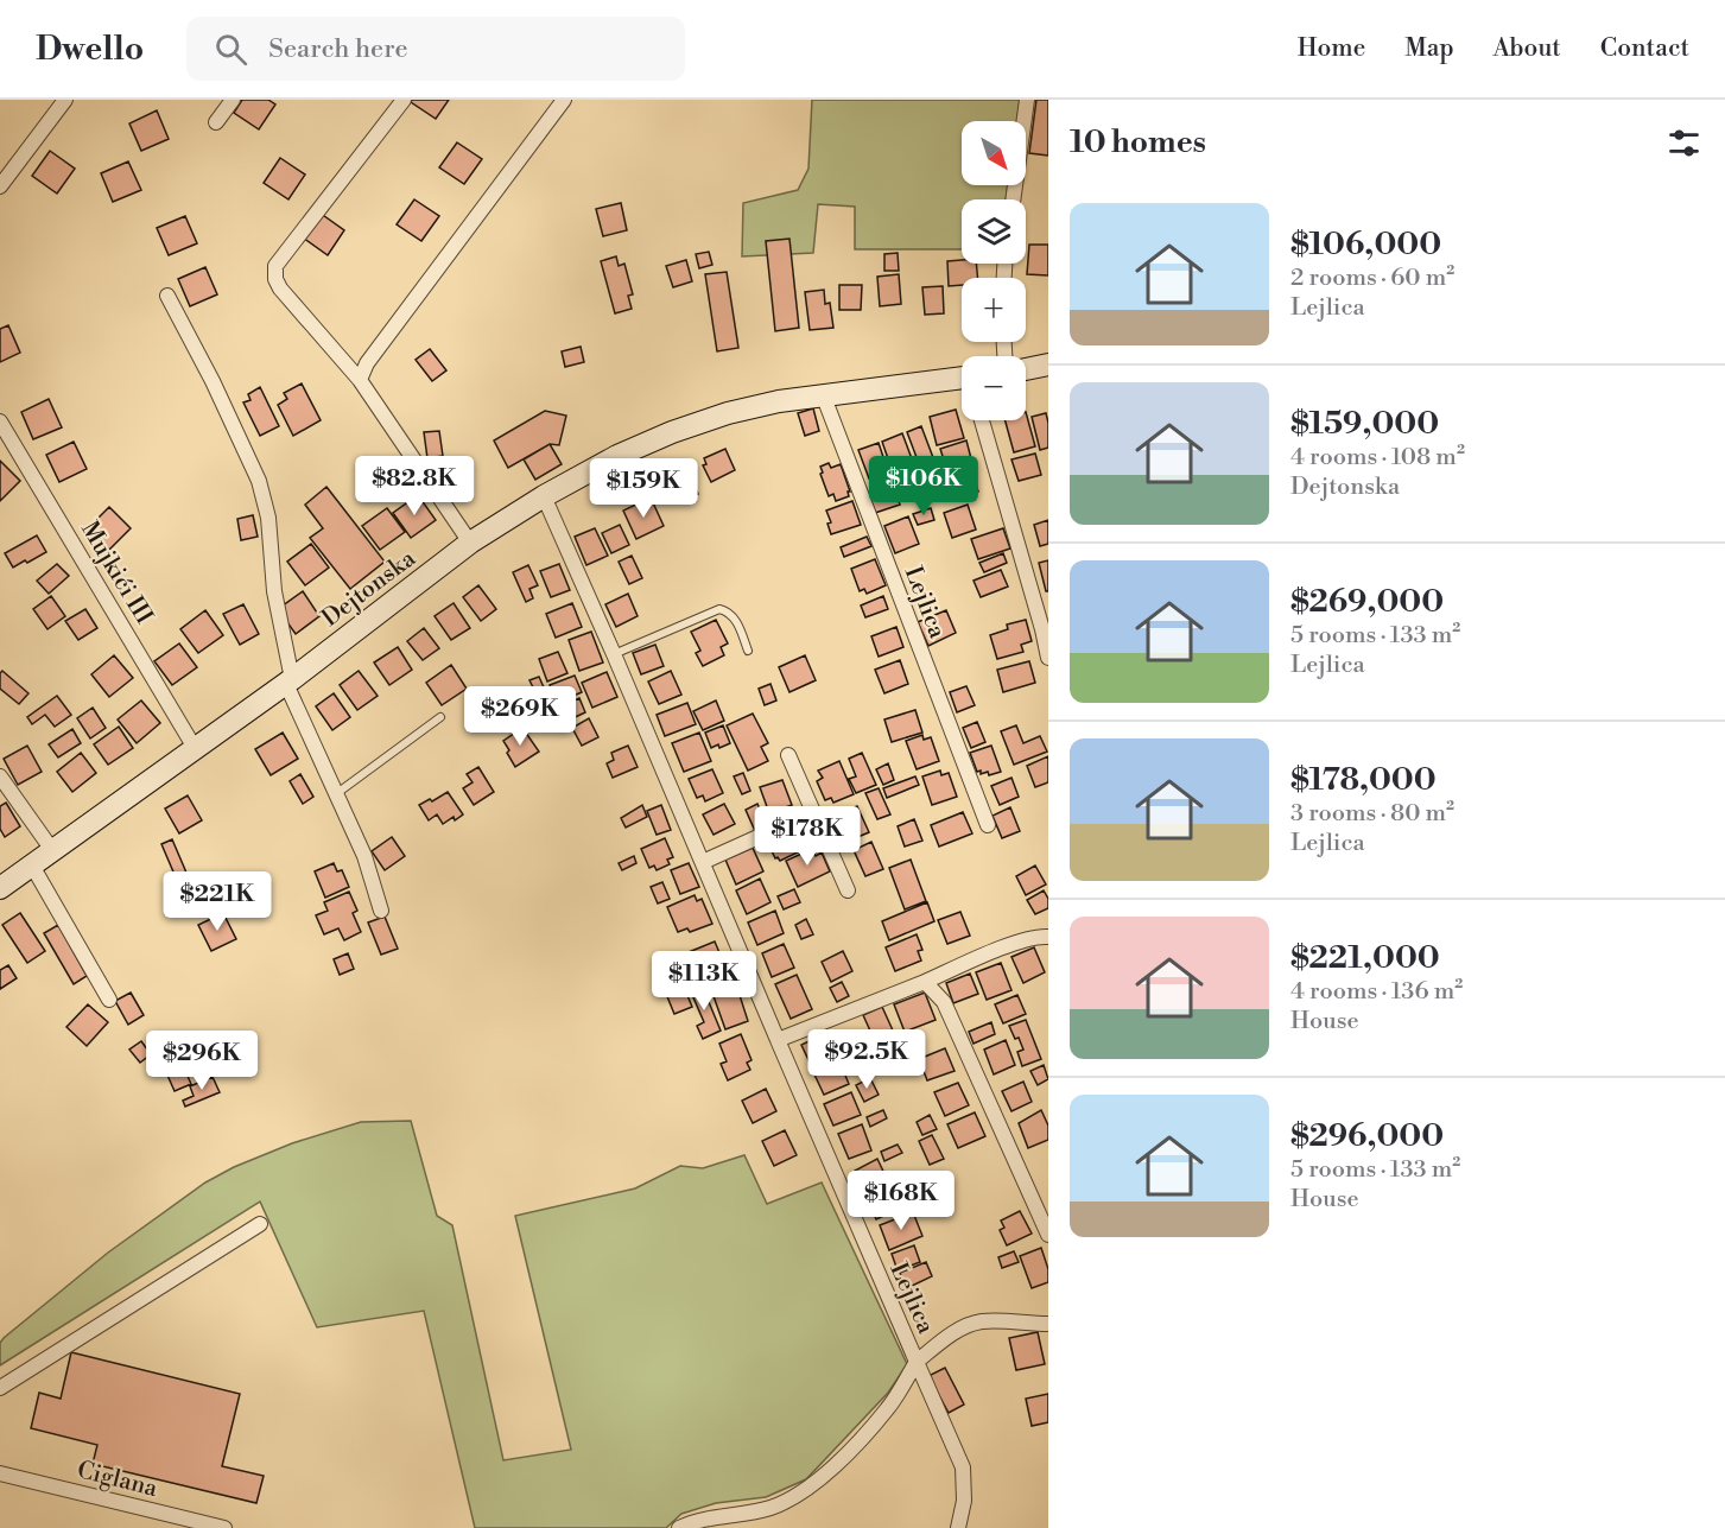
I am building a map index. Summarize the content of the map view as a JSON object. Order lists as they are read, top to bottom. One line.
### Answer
{"streets":{"main road":["Dejtonska"],"street":["Mujkići III","Lejlica","Ciglana"]},"crossings":[["Mujkići III","Dejtonska"],["Dejtonska","Lejlica"]],"north":"bottom right","page":{"header":"Dwello","search":"Search here","nav":["Home","Map","About","Contact"],"heading":"10 homes","map_buttons":["+","−"],"list":[{"name":"$106,000","note":"2 rooms · 60 m² · Lejlica"},{"name":"$159,000","note":"4 rooms · 108 m² · Dejtonska"},{"name":"$269,000","note":"5 rooms · 133 m² · Lejlica"},{"name":"$178,000","note":"3 rooms · 80 m² · Lejlica"},{"name":"$221,000","note":"4 rooms · 136 m² · House"},{"name":"$296,000","note":"5 rooms · 133 m² · House"}],"price":["$82.8K","$106K","$159K","$269K","$178K","$221K","$113K","$92.5K","$296K","$168K"]}}
